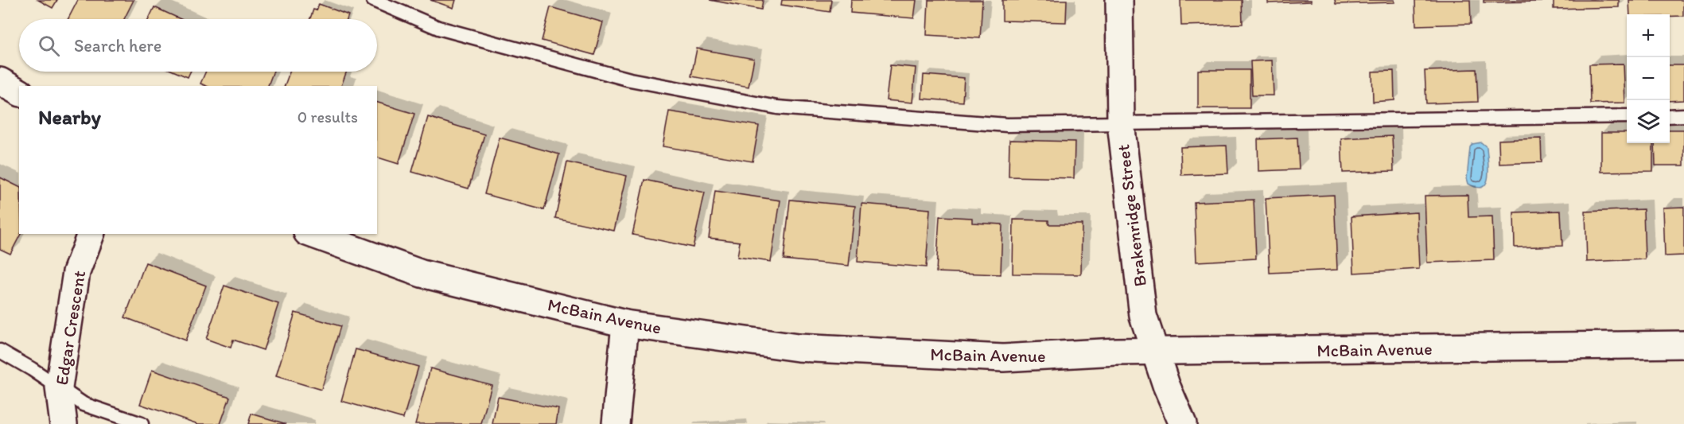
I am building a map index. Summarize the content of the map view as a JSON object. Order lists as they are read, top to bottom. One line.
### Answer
{"streets":{"street":["Brakenridge Street","McBain Avenue","Edgar Crescent"]},"crossings":[["Brakenridge Street","McBain Avenue"]],"page":{"map_buttons":["+","−"],"search":"Search here","heading":["Nearby","0 results"]}}
